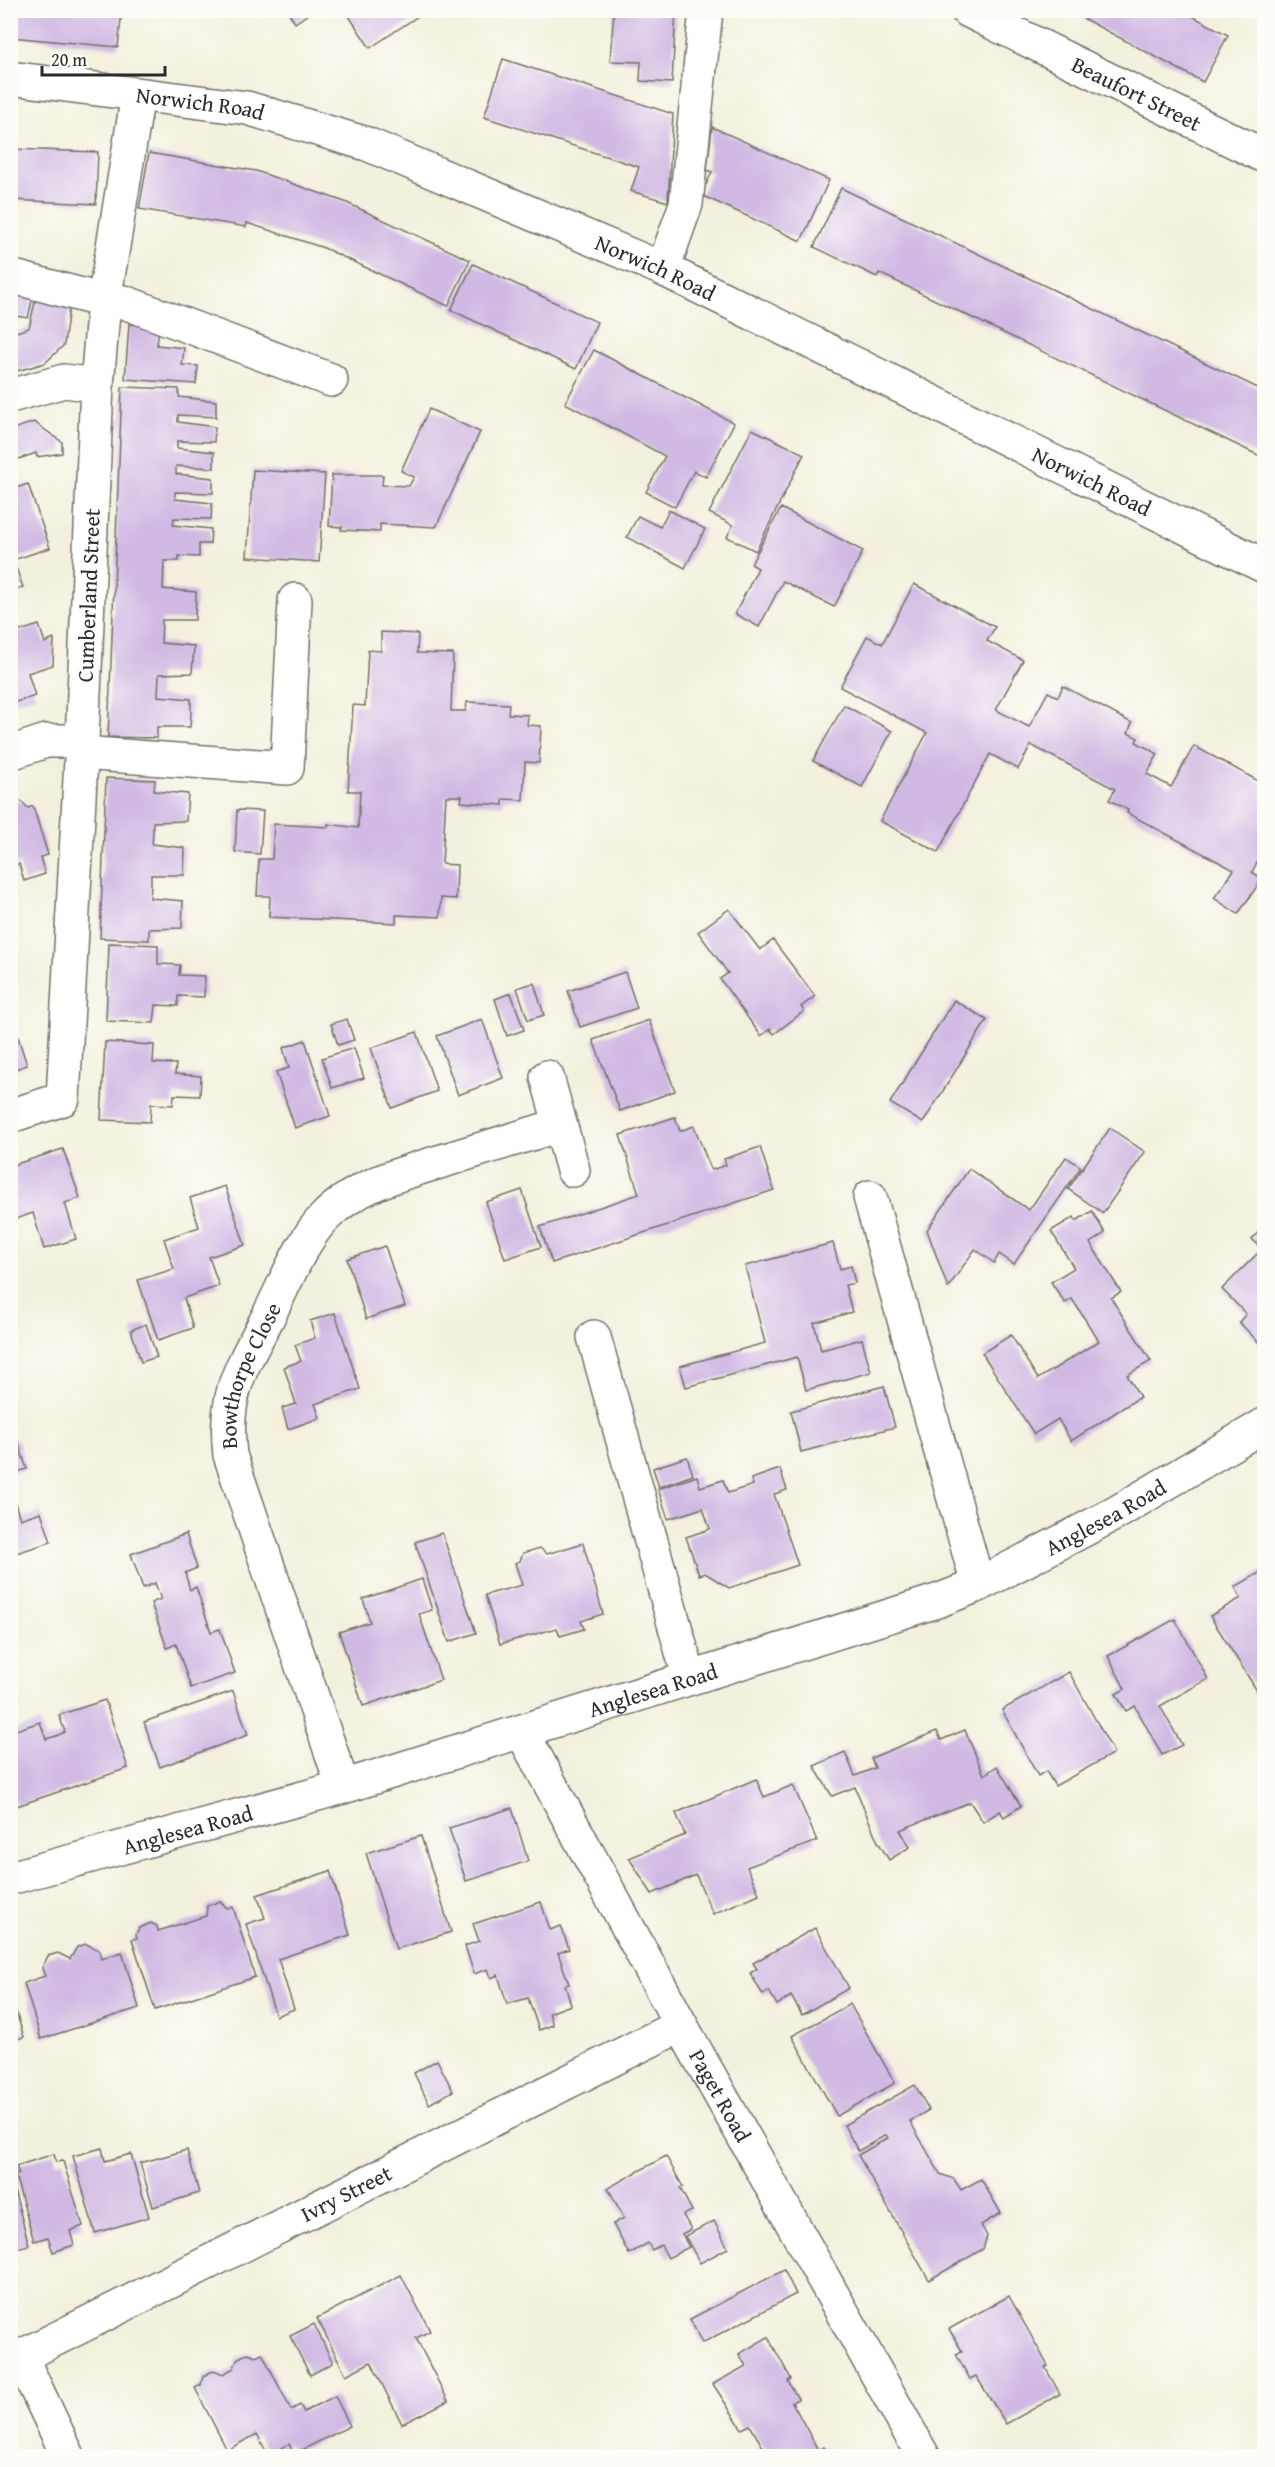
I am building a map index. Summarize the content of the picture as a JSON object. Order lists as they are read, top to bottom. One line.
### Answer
{"streets":{"street":["Beaufort Street","Norwich Road","Cumberland Street","Bowthorpe Close","Anglesea Road","Paget Road","Ivry Street"]},"crossings":[["Norwich Road","Cumberland Street"],["Bowthorpe Close","Anglesea Road"],["Anglesea Road","Paget Road"],["Paget Road","Ivry Street"]],"scale_bar":"20 m"}
